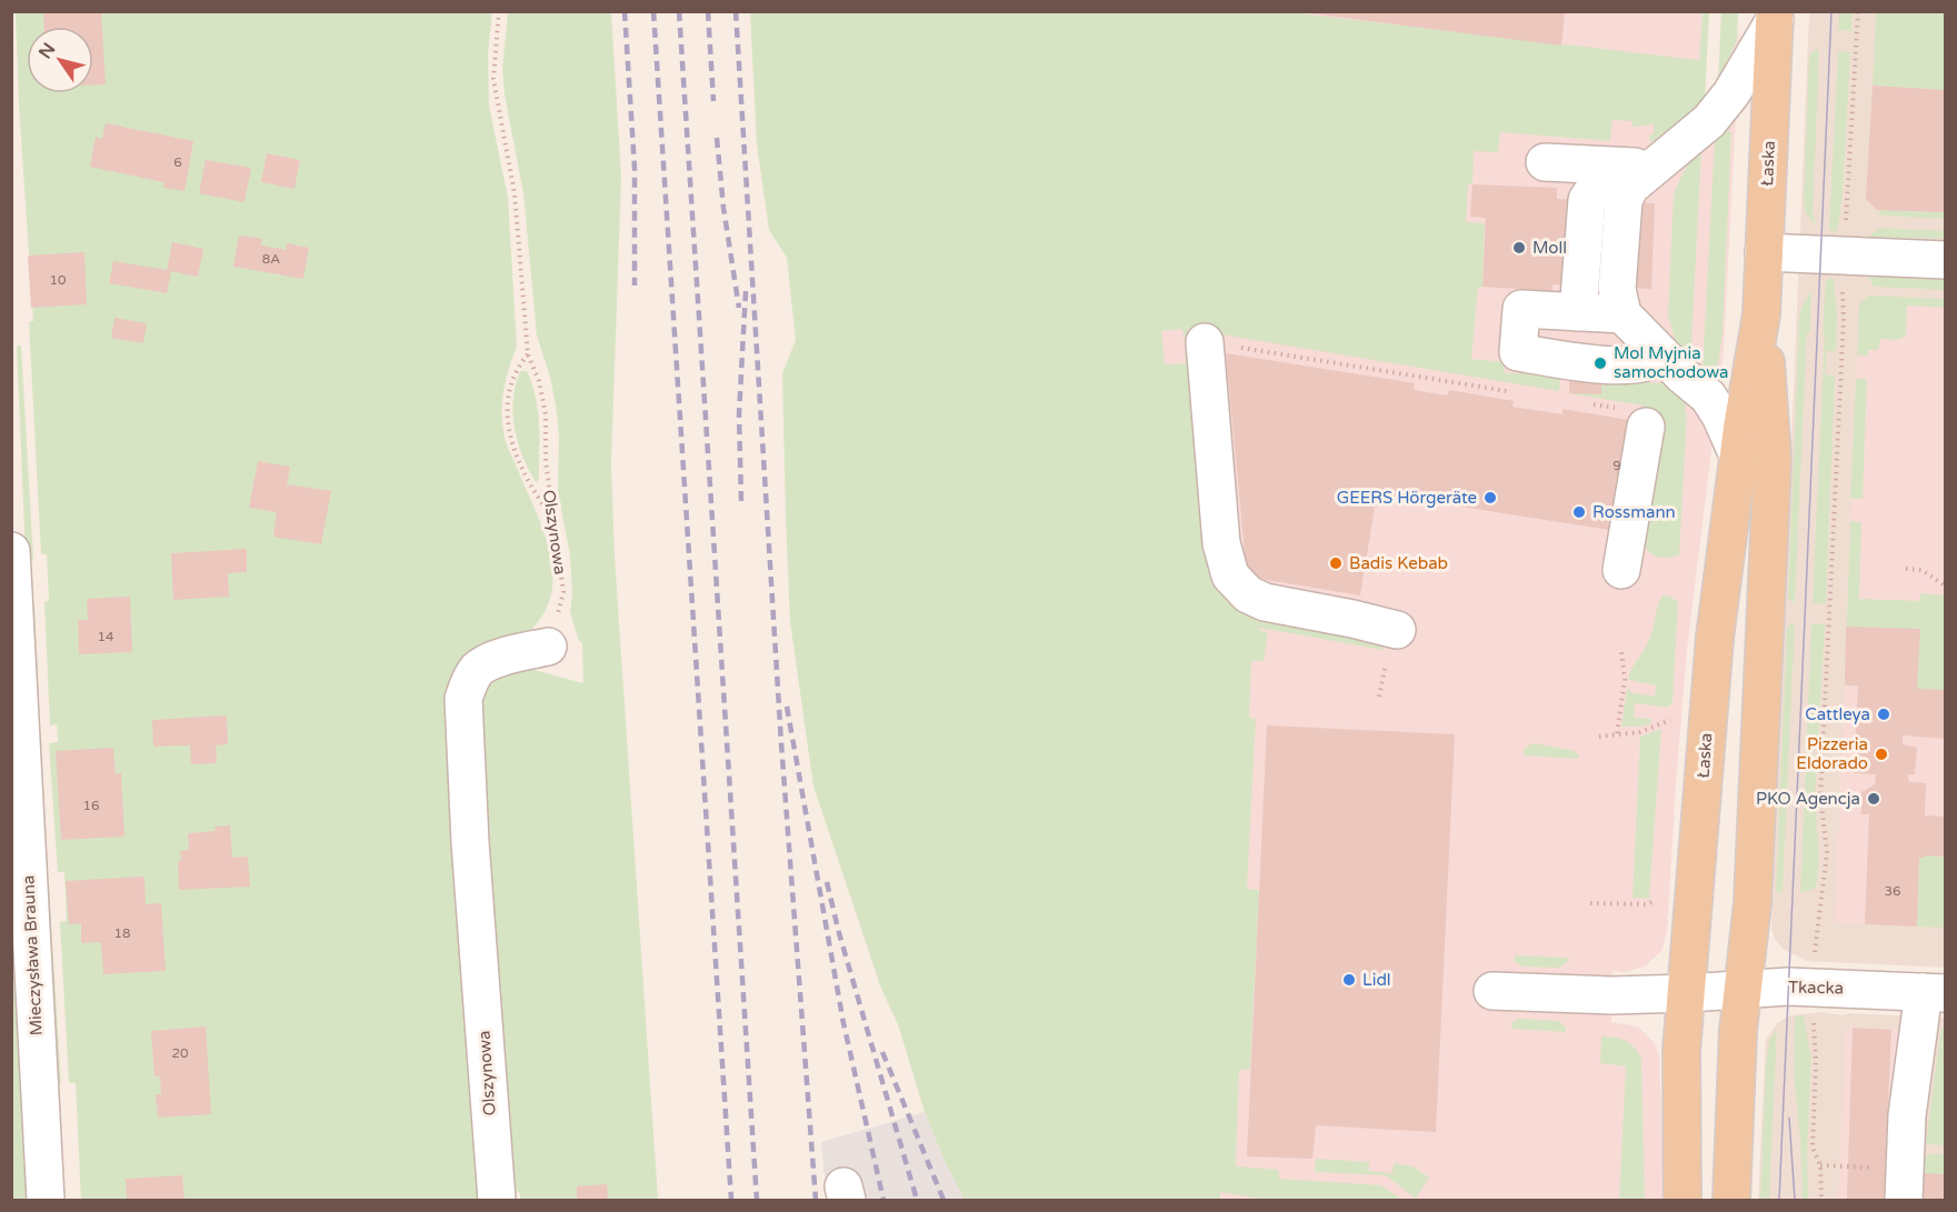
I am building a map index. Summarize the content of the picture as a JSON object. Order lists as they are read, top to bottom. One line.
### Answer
{"streets":{"main road":["Łaska"],"street":["Olszynowa","Mieczysława Brauna","Tkacka"]},"crossings":[["Łaska","Tkacka"]],"places":["Moll","Mol Myjnia samochodowa","GEERS Hörgeräte","Rossmann","Badis Kebab","Cattleya","Pizzeria Eldorado","PKO Agencja","Lidl"],"house_numbers":["6","8A","10","9","14","16","36","18","20"],"north":"top left"}
